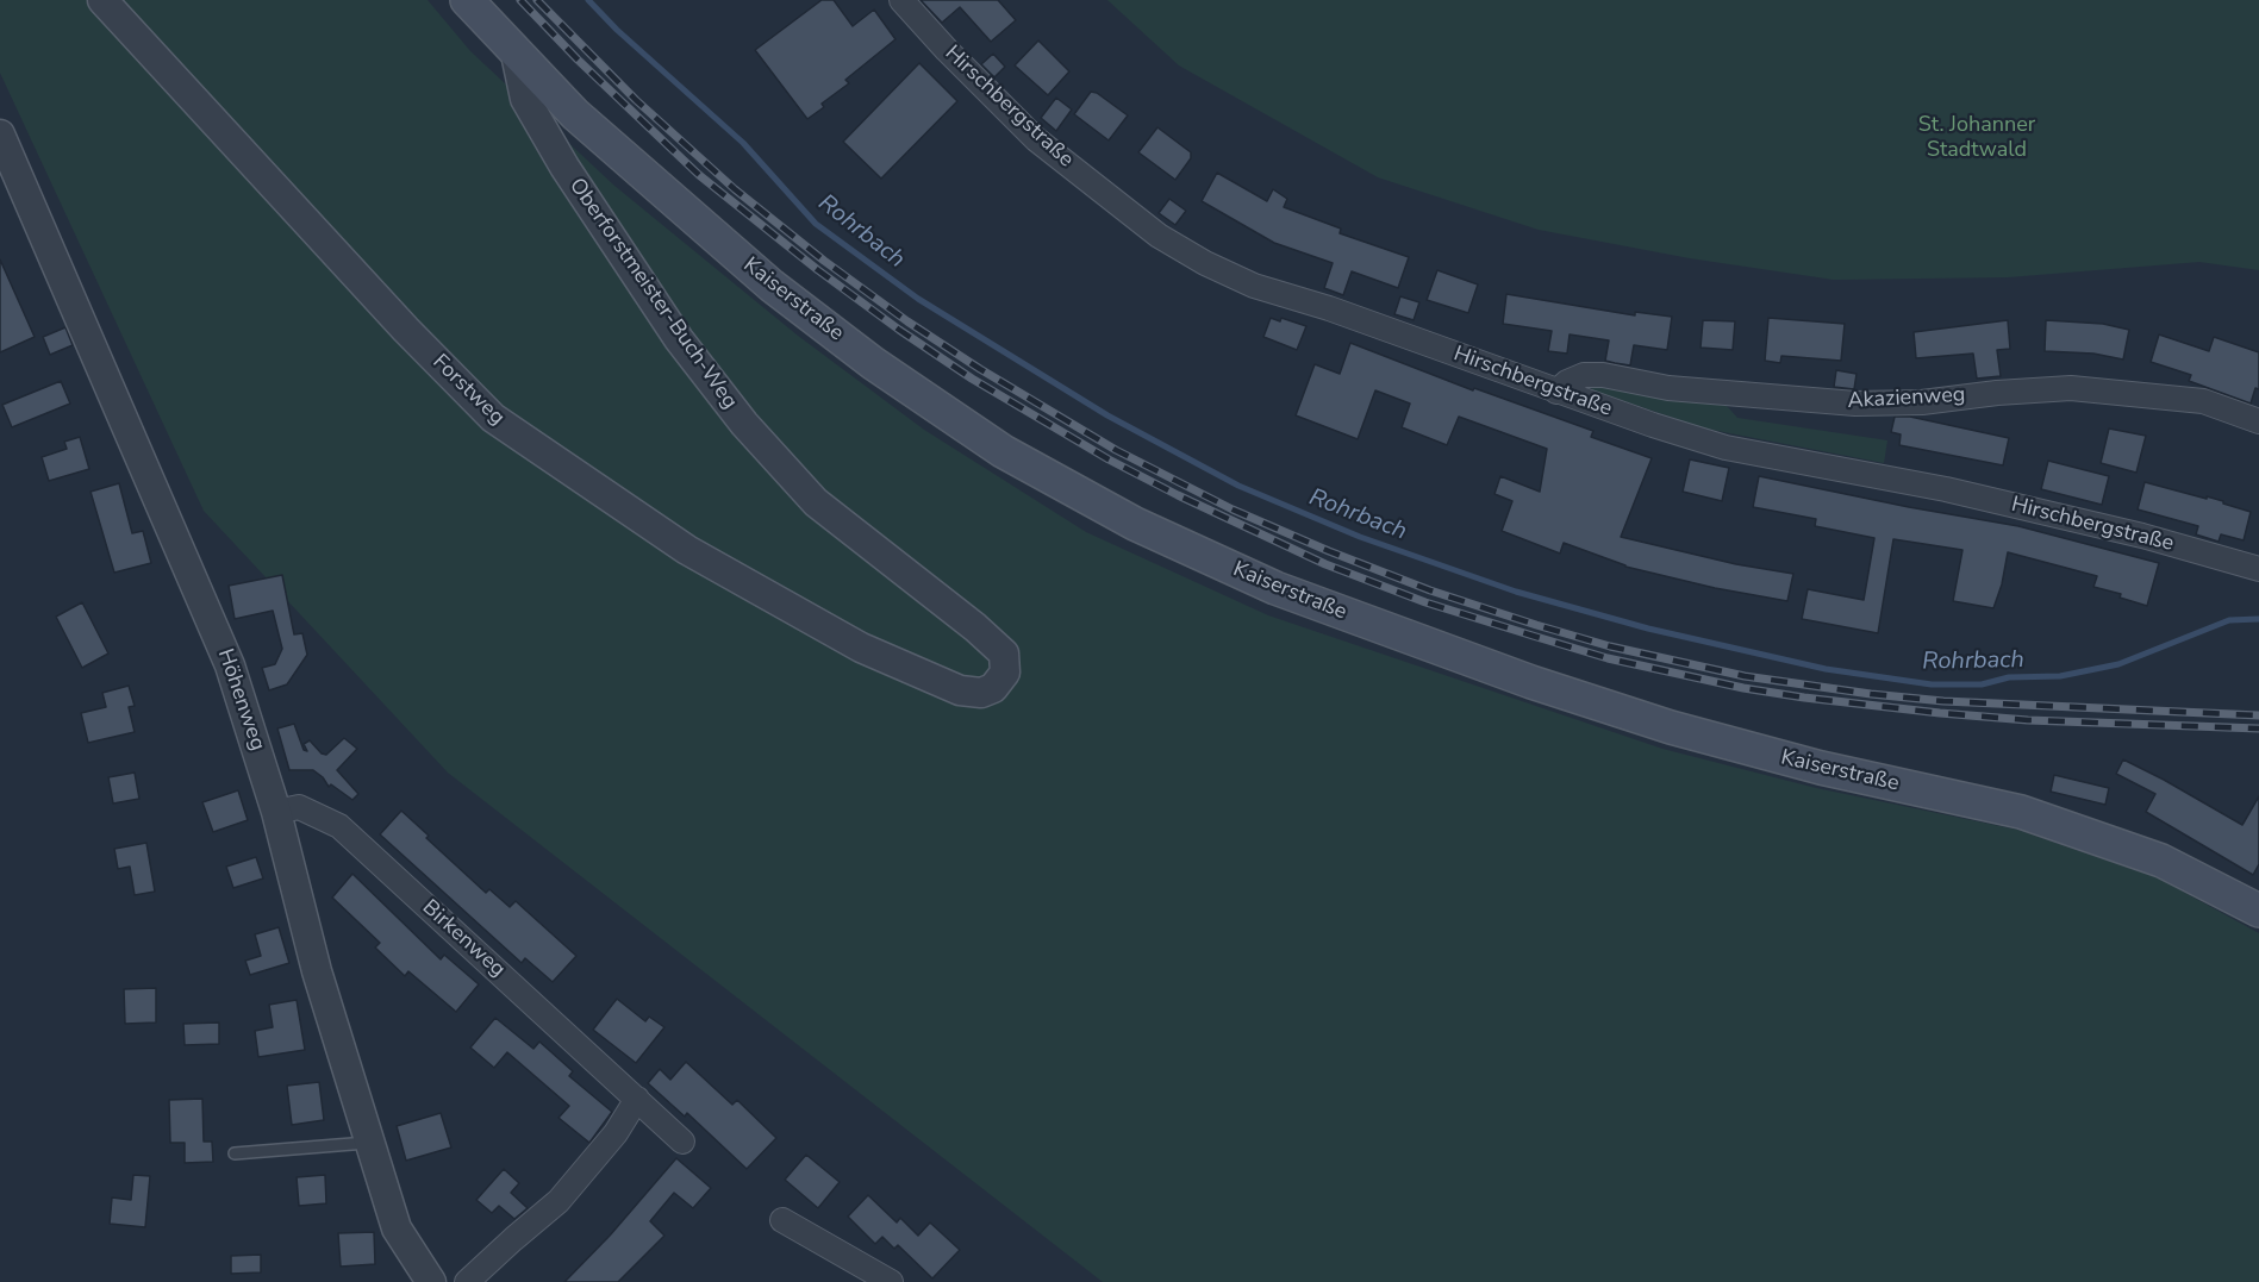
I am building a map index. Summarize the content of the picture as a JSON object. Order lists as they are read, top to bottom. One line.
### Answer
{"streets":{"main road":["Kaiserstraße"],"street":["Hirschbergstraße","Oberforstmeister-Buch-Weg","Forstweg","Akazienweg","Höhenweg","Birkenweg"]},"crossings":[["Hirschbergstraße","Akazienweg"],["Oberforstmeister-Buch-Weg","Kaiserstraße"],["Oberforstmeister-Buch-Weg","Forstweg"],["Höhenweg","Birkenweg"]],"water":["Rohrbach"],"parks":["St. Johanner Stadtwald"]}
